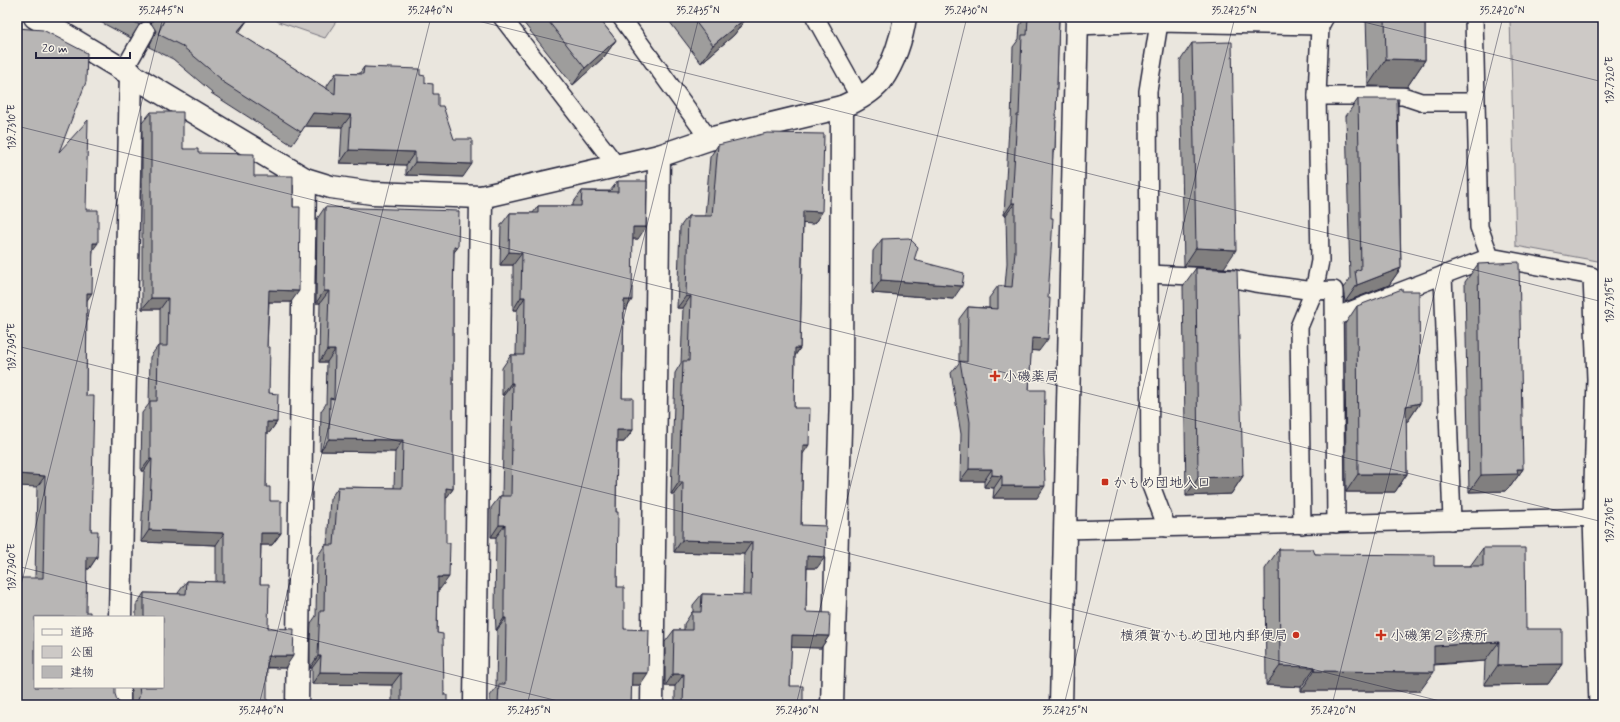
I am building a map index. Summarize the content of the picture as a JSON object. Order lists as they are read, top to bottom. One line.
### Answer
{"places":{"health":["小磯薬局","小磯第２診療所"],"transit":["かもめ団地入口"],"other":["横須賀かもめ団地内郵便局"]},"legend":["道路","公園","建物"],"scale_bar":"20 m","coordinates":["35.2445°N","35.2440°N","35.2435°N","35.2430°N","35.2425°N","35.2420°N","139.7320°E","139.7310°E","139.7315°E","139.7305°E","139.7300°E"]}
